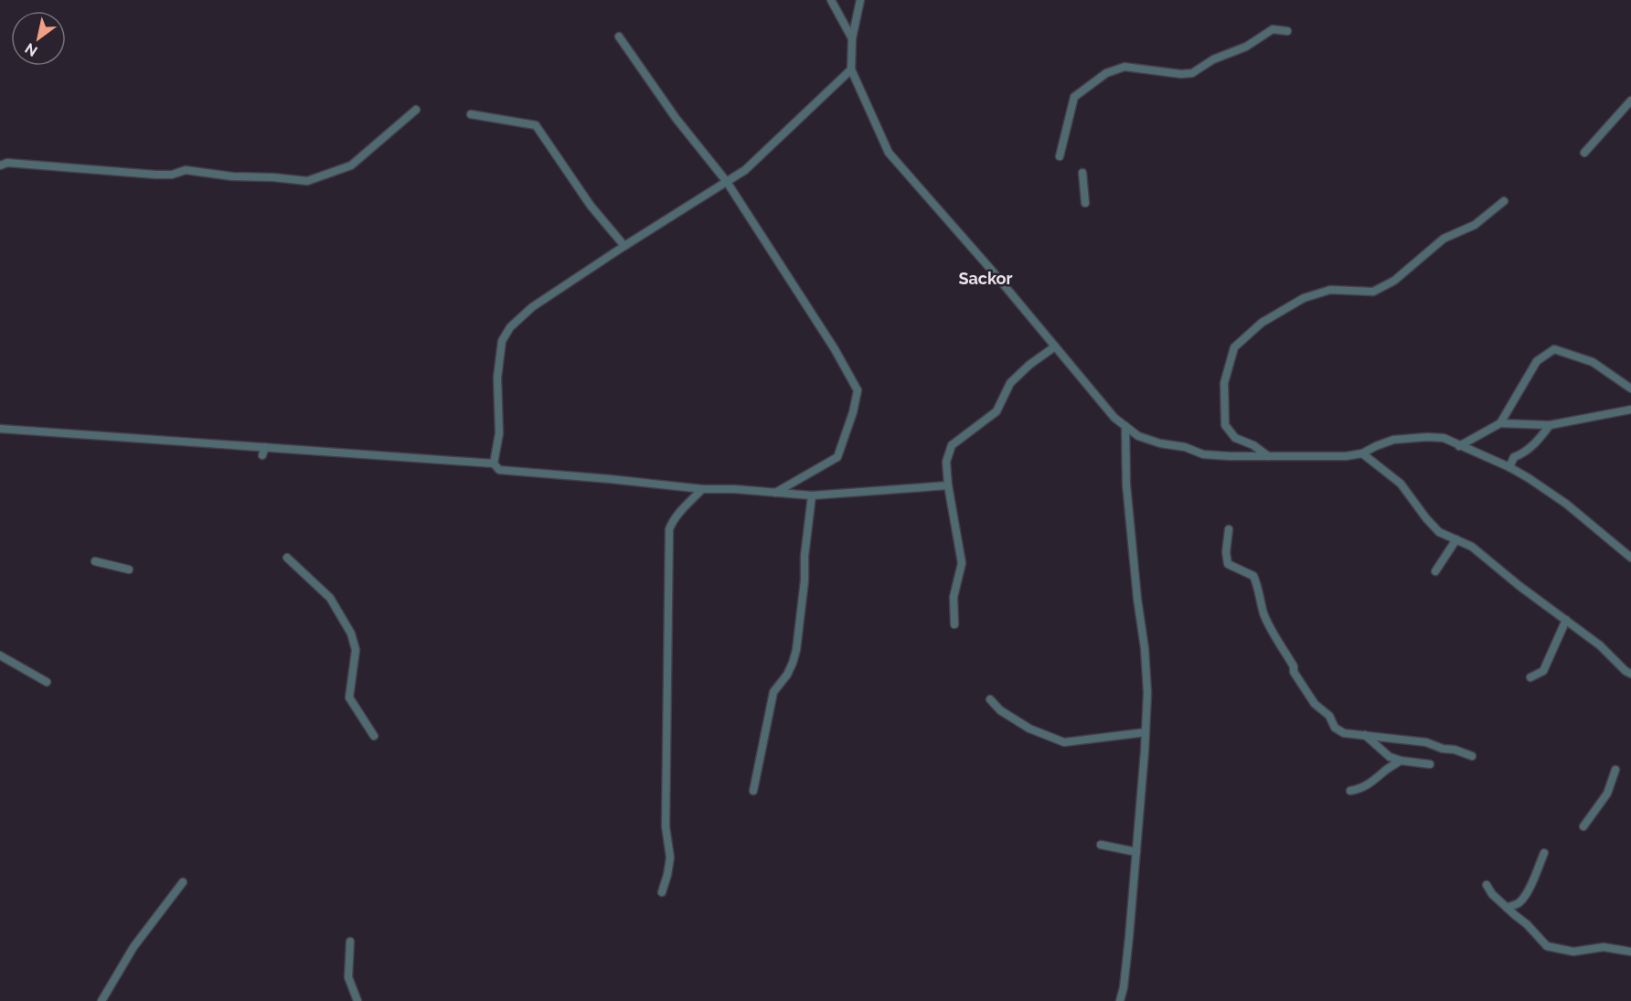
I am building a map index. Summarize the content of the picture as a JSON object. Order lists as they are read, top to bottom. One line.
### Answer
{"districts":["Sackor"],"north":"bottom left"}
